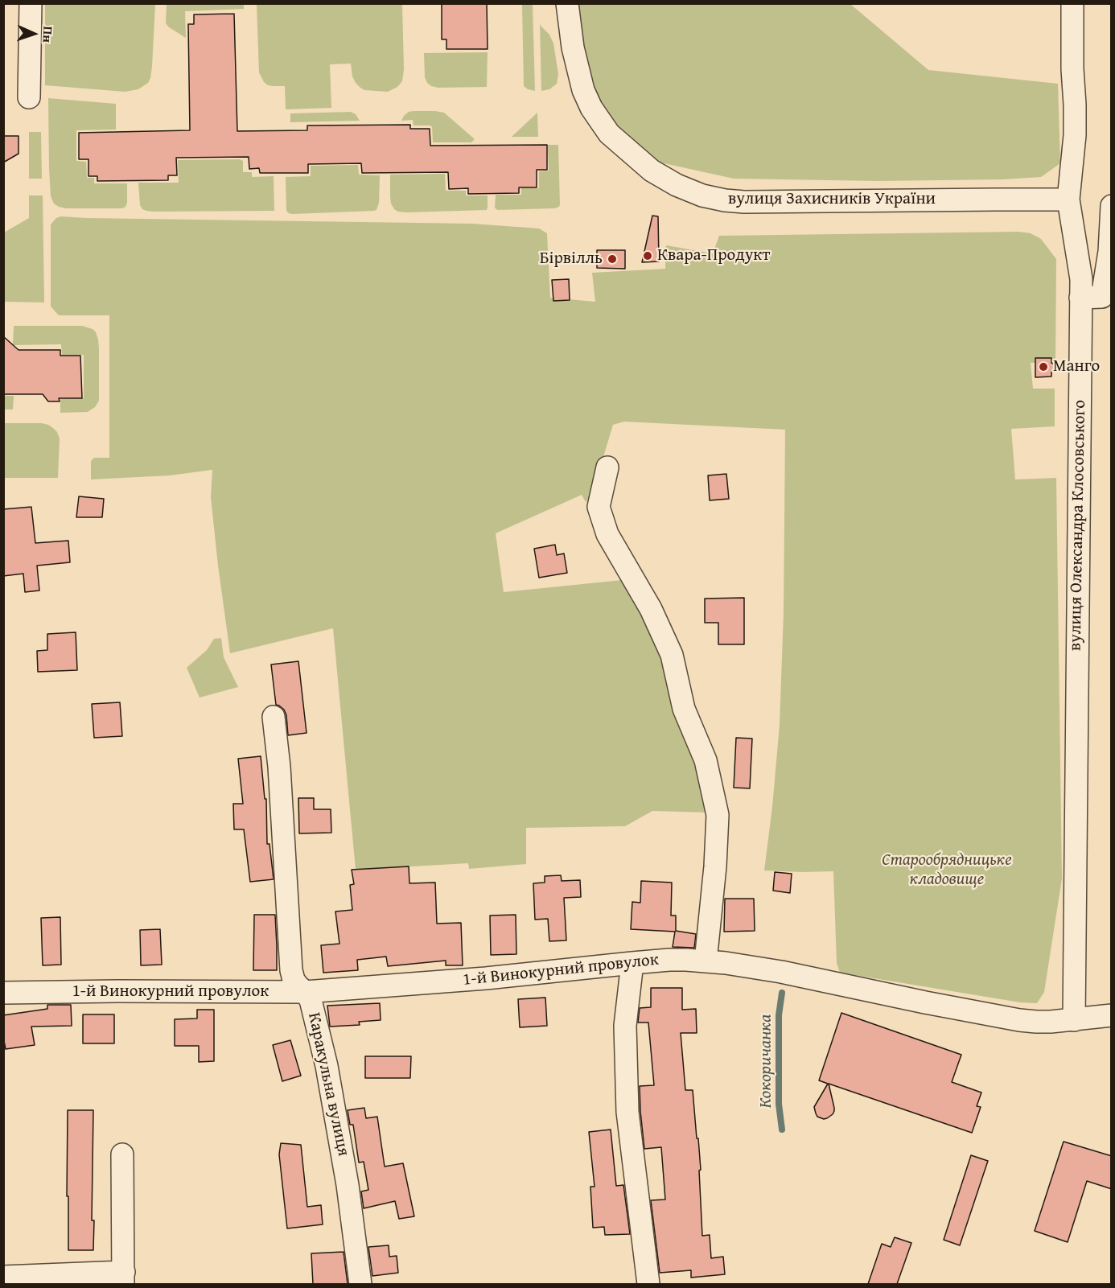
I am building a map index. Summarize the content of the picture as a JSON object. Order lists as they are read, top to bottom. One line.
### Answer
{"streets":{"street":["вулиця Захисників України","вулиця Олександра Клосовського","1-й Винокурний провулок","Каракульна вулиця"]},"crossings":[["вулиця Захисників України","вулиця Олександра Клосовського"],["вулиця Олександра Клосовського","1-й Винокурний провулок"],["1-й Винокурний провулок","Каракульна вулиця"]],"water":["Кокоричанка"],"parks":["Старообрядницьке кладовище"],"places":["Квара-Продукт","Бірвілль","Манго"],"north":"right"}
